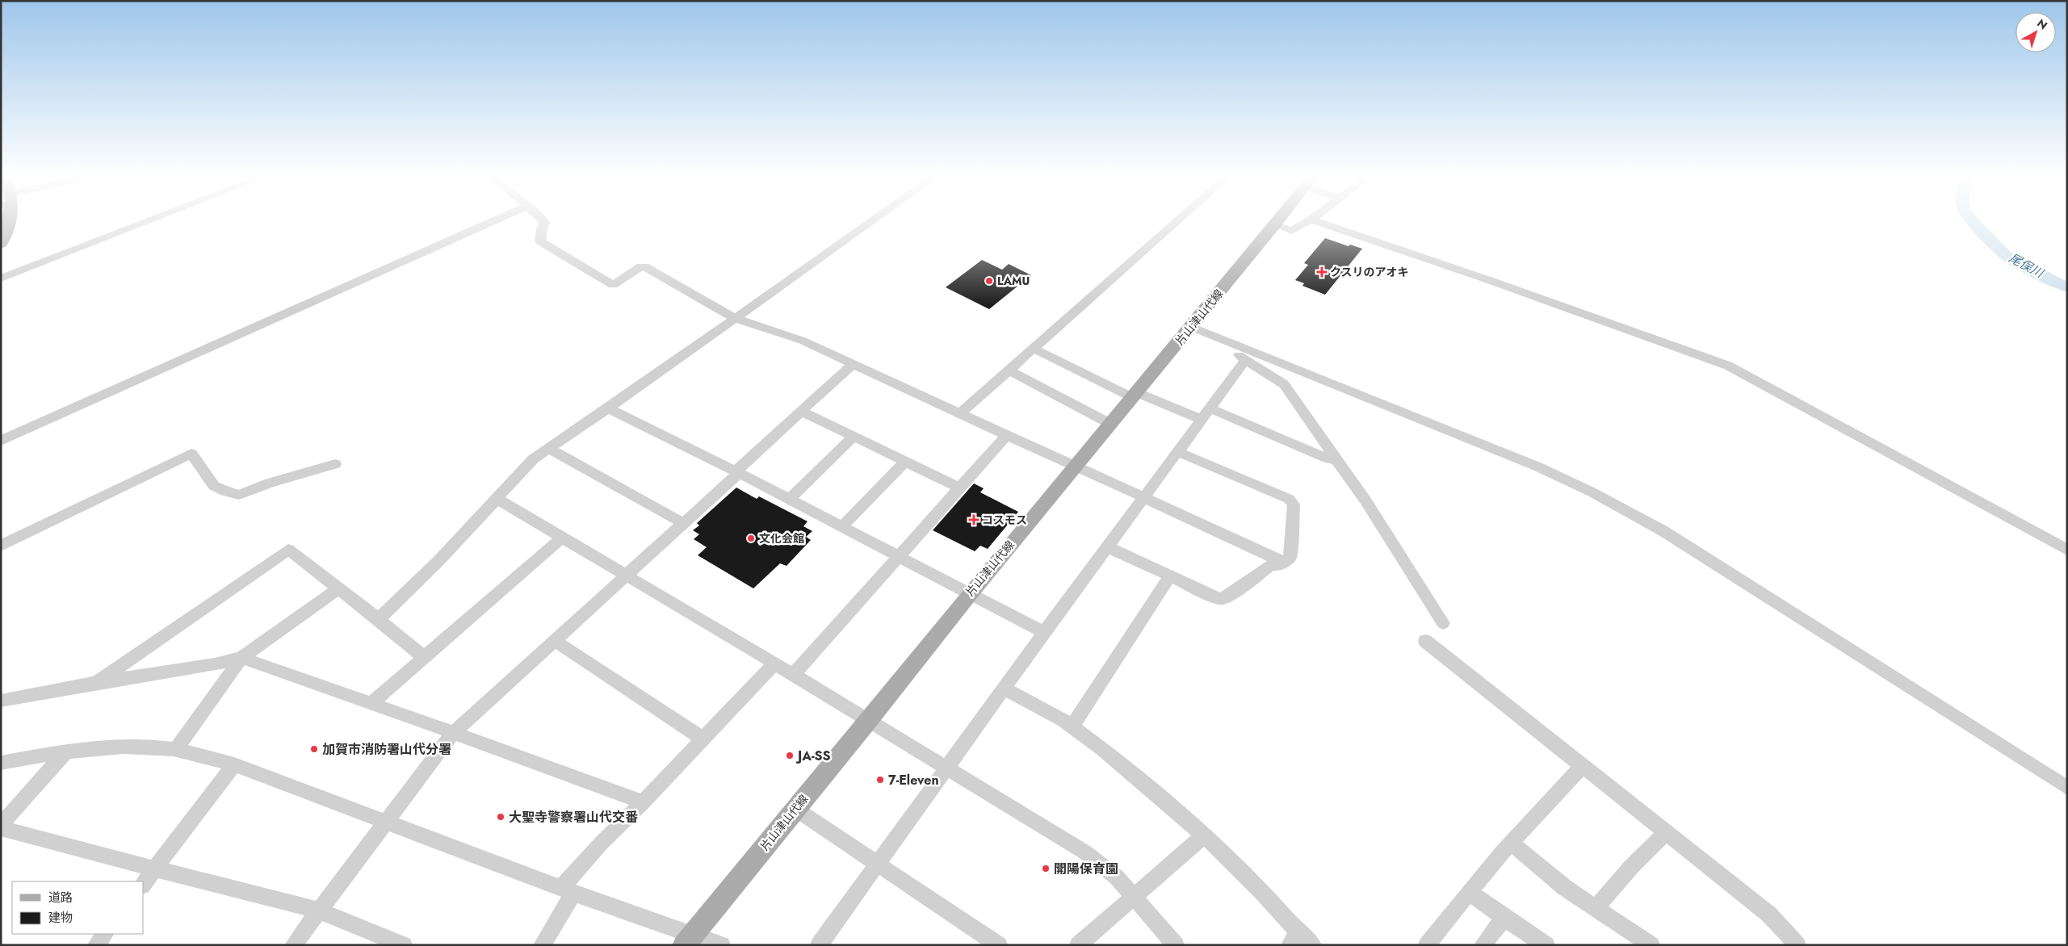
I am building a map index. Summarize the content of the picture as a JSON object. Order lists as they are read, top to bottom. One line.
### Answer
{"streets":{"main road":["片山津山代線"]},"water":["尾俣川"],"places":{"health":["クスリのアオキ","コスモス"],"other":["LAMU","文化会館","加賀市消防署山代分署","JA-SS","7-Eleven","大聖寺警察署山代交番","開陽保育園"]},"legend":["道路","建物"],"north":"top right"}
